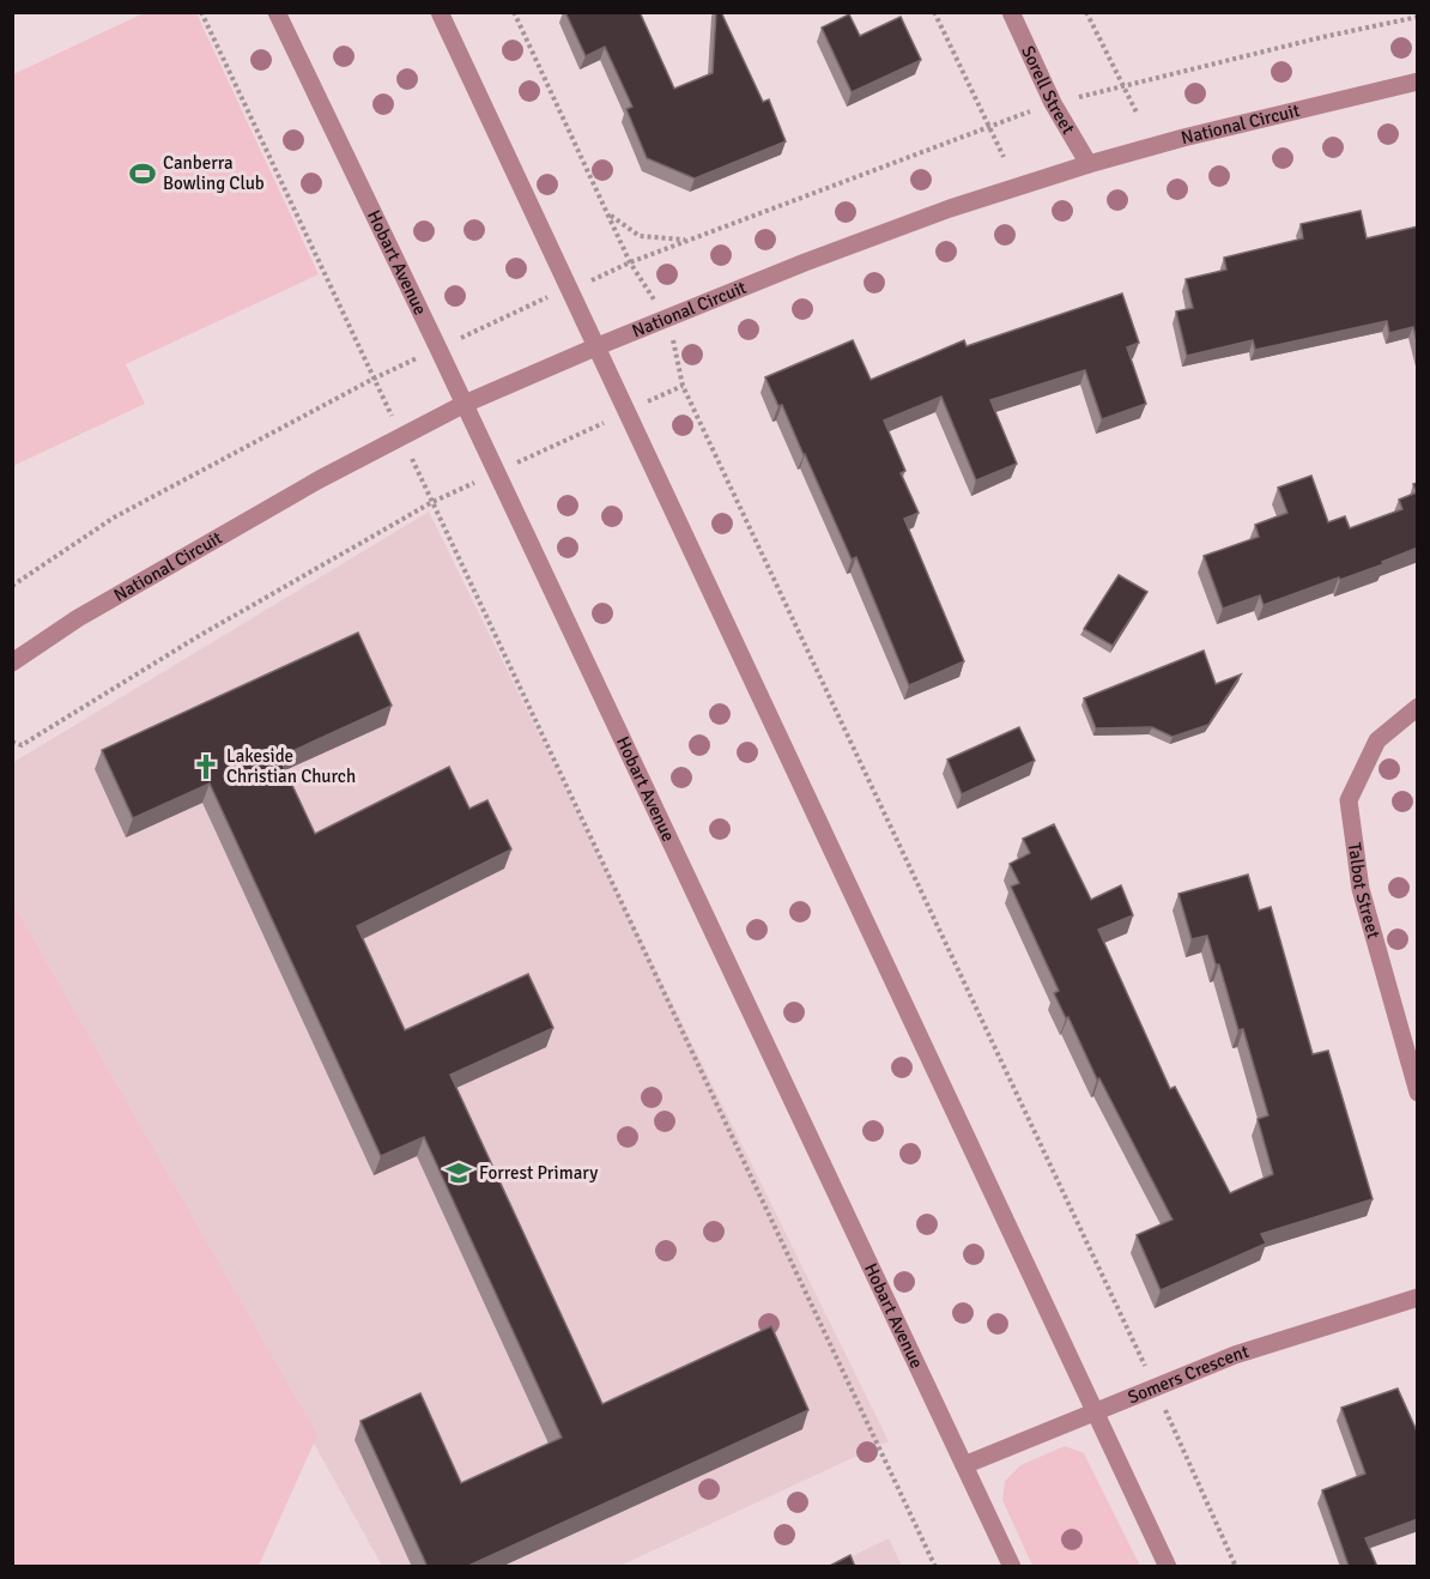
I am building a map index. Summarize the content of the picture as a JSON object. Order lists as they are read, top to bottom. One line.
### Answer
{"streets":{"street":["Sorell Street","National Circuit","Hobart Avenue","Talbot Street","Somers Crescent"]},"crossings":[["Sorell Street","National Circuit"],["National Circuit","Hobart Avenue"],["Hobart Avenue","Somers Crescent"]],"places":{"sports":["Canberra Bowling Club"],"church":["Lakeside Christian Church"],"school or university":["Forrest Primary"]}}
